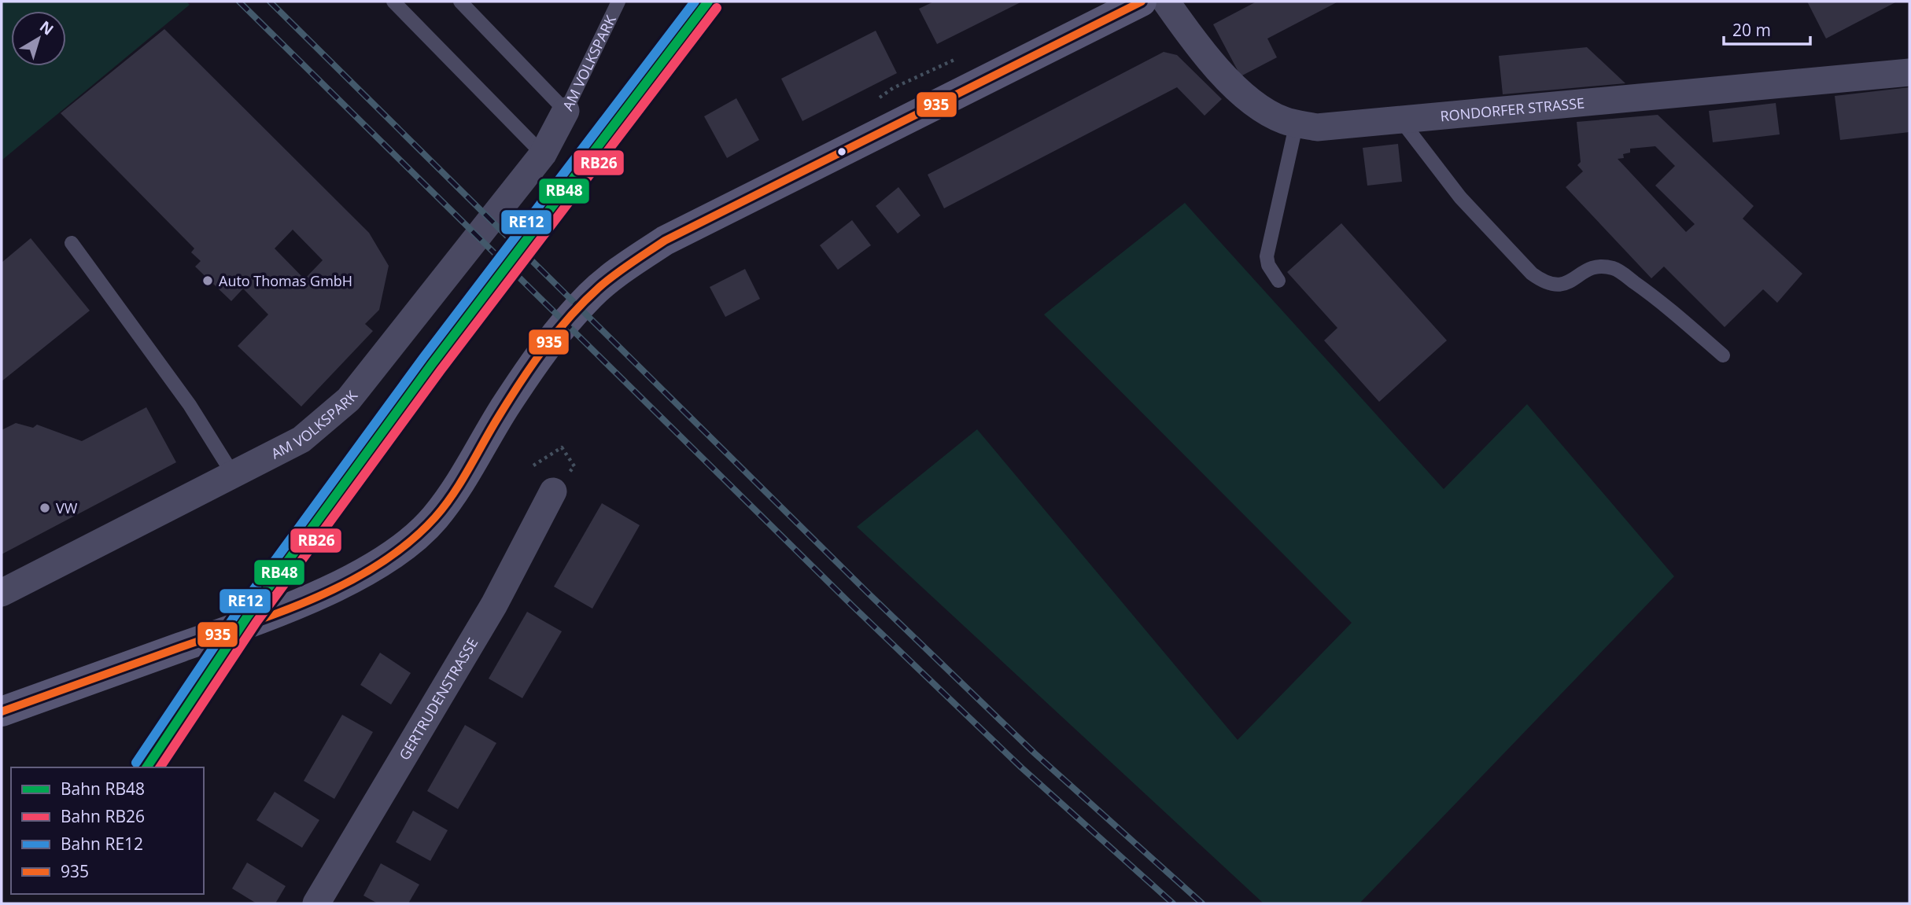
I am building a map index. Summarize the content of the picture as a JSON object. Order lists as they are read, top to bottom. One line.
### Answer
{"streets":{"street":["AM VOLKSPARK","RONDORFER STRASSE","GERTRUDENSTRASSE"]},"places":["Auto Thomas GmbH","VW"],"lines":["rail line RB48","rail line RE12","transit line 935","rail line RB26"],"legend":["Bahn RB48","Bahn RB26","Bahn RE12","935"],"scale_bar":"20 m","north":"top right"}
